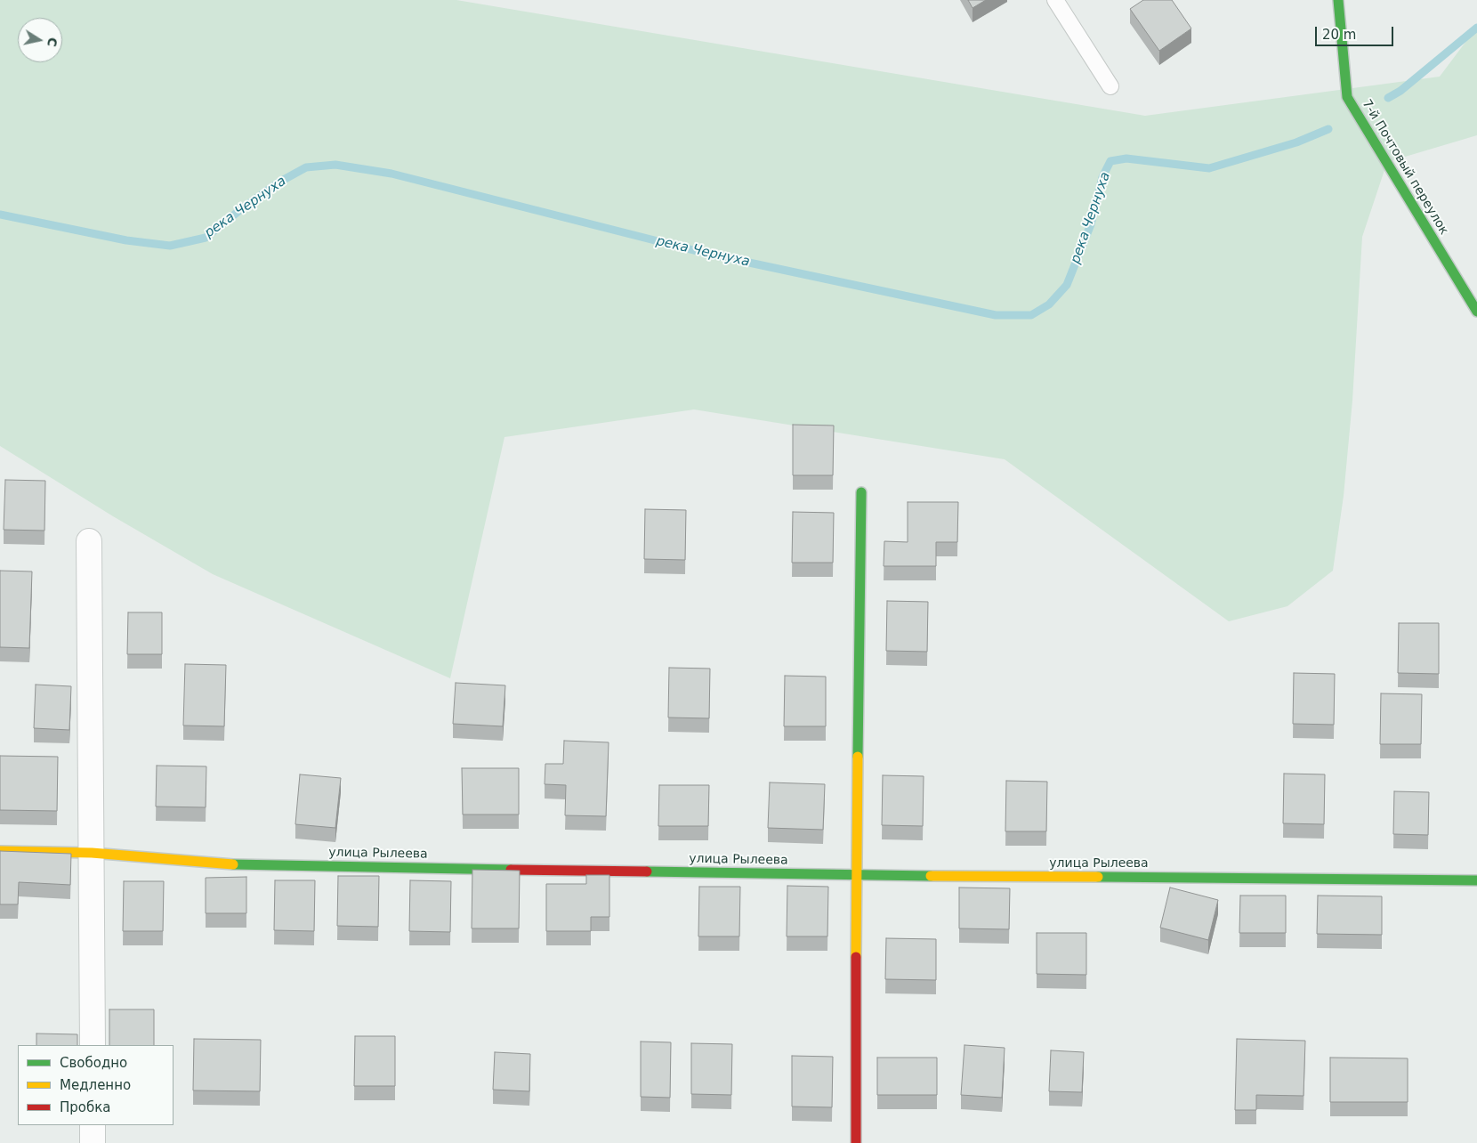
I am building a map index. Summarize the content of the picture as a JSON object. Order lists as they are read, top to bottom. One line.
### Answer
{"streets":{"street":["7-й Почтовый переулок","улица Рылеева"]},"water":["река Чернуха"],"legend":["Свободно","Медленно","Пробка"],"scale_bar":"20 m","north":"right"}
